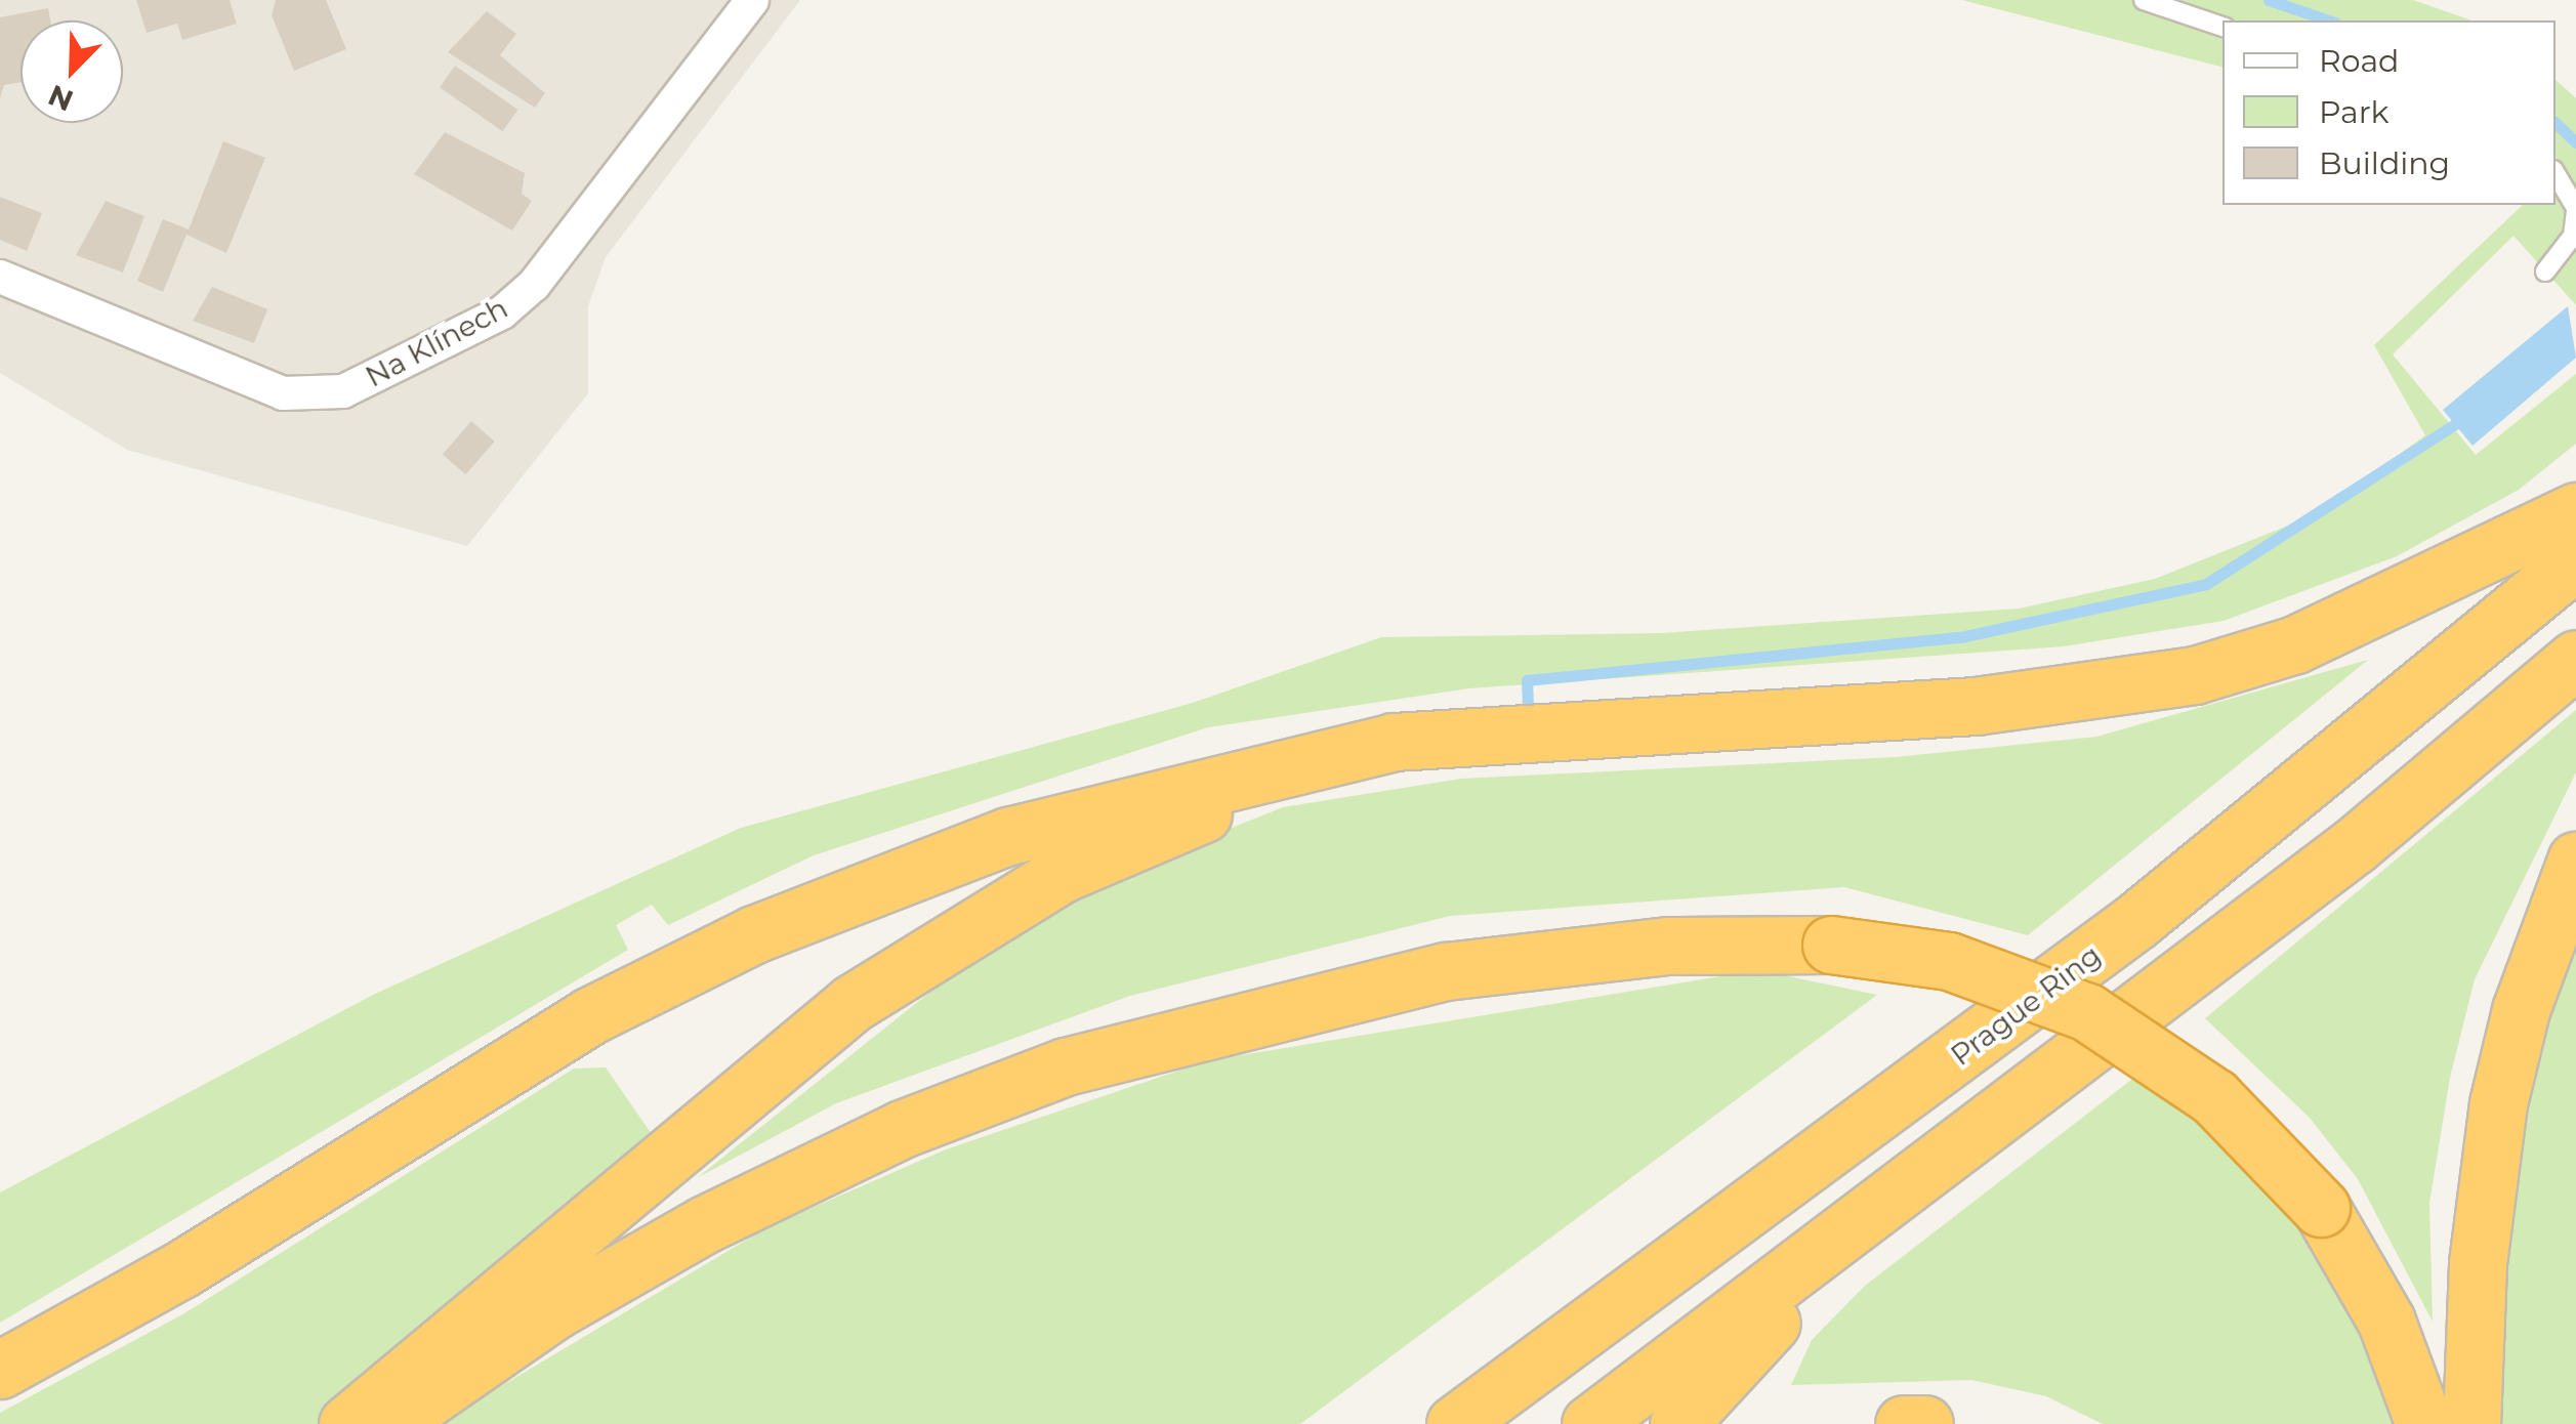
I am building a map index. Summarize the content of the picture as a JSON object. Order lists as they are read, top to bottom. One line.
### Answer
{"streets":{"highway":["Prague Ring"],"street":["Na Klínech"]},"legend":["Road","Park","Building"],"north":"bottom left"}
